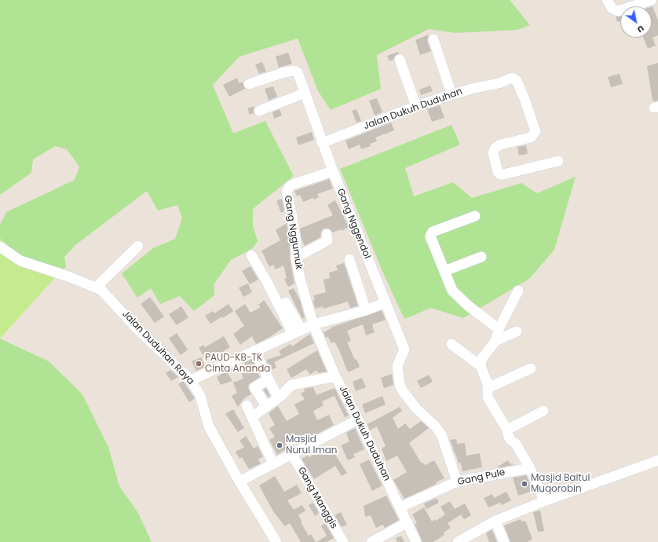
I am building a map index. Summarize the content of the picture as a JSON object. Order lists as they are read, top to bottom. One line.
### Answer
{"streets":{"street":["Jalan Dukuh Duduhan","Gang Nggendol","Gang Nggumuk","Jalan Duduhan Raya","Gang Pule","Gang Manggis"]},"crossings":[["Jalan Dukuh Duduhan","Gang Nggendol"],["Jalan Dukuh Duduhan","Gang Nggumuk"],["Jalan Dukuh Duduhan","Gang Pule"],["Gang Nggendol","Gang Nggumuk"],["Gang Nggendol","Gang Pule"]],"places":["PAUD-KB-TK Cinta Ananda","Masjid Nurul Iman","Masjid Baitul Muqorobin"],"north":"bottom right"}
